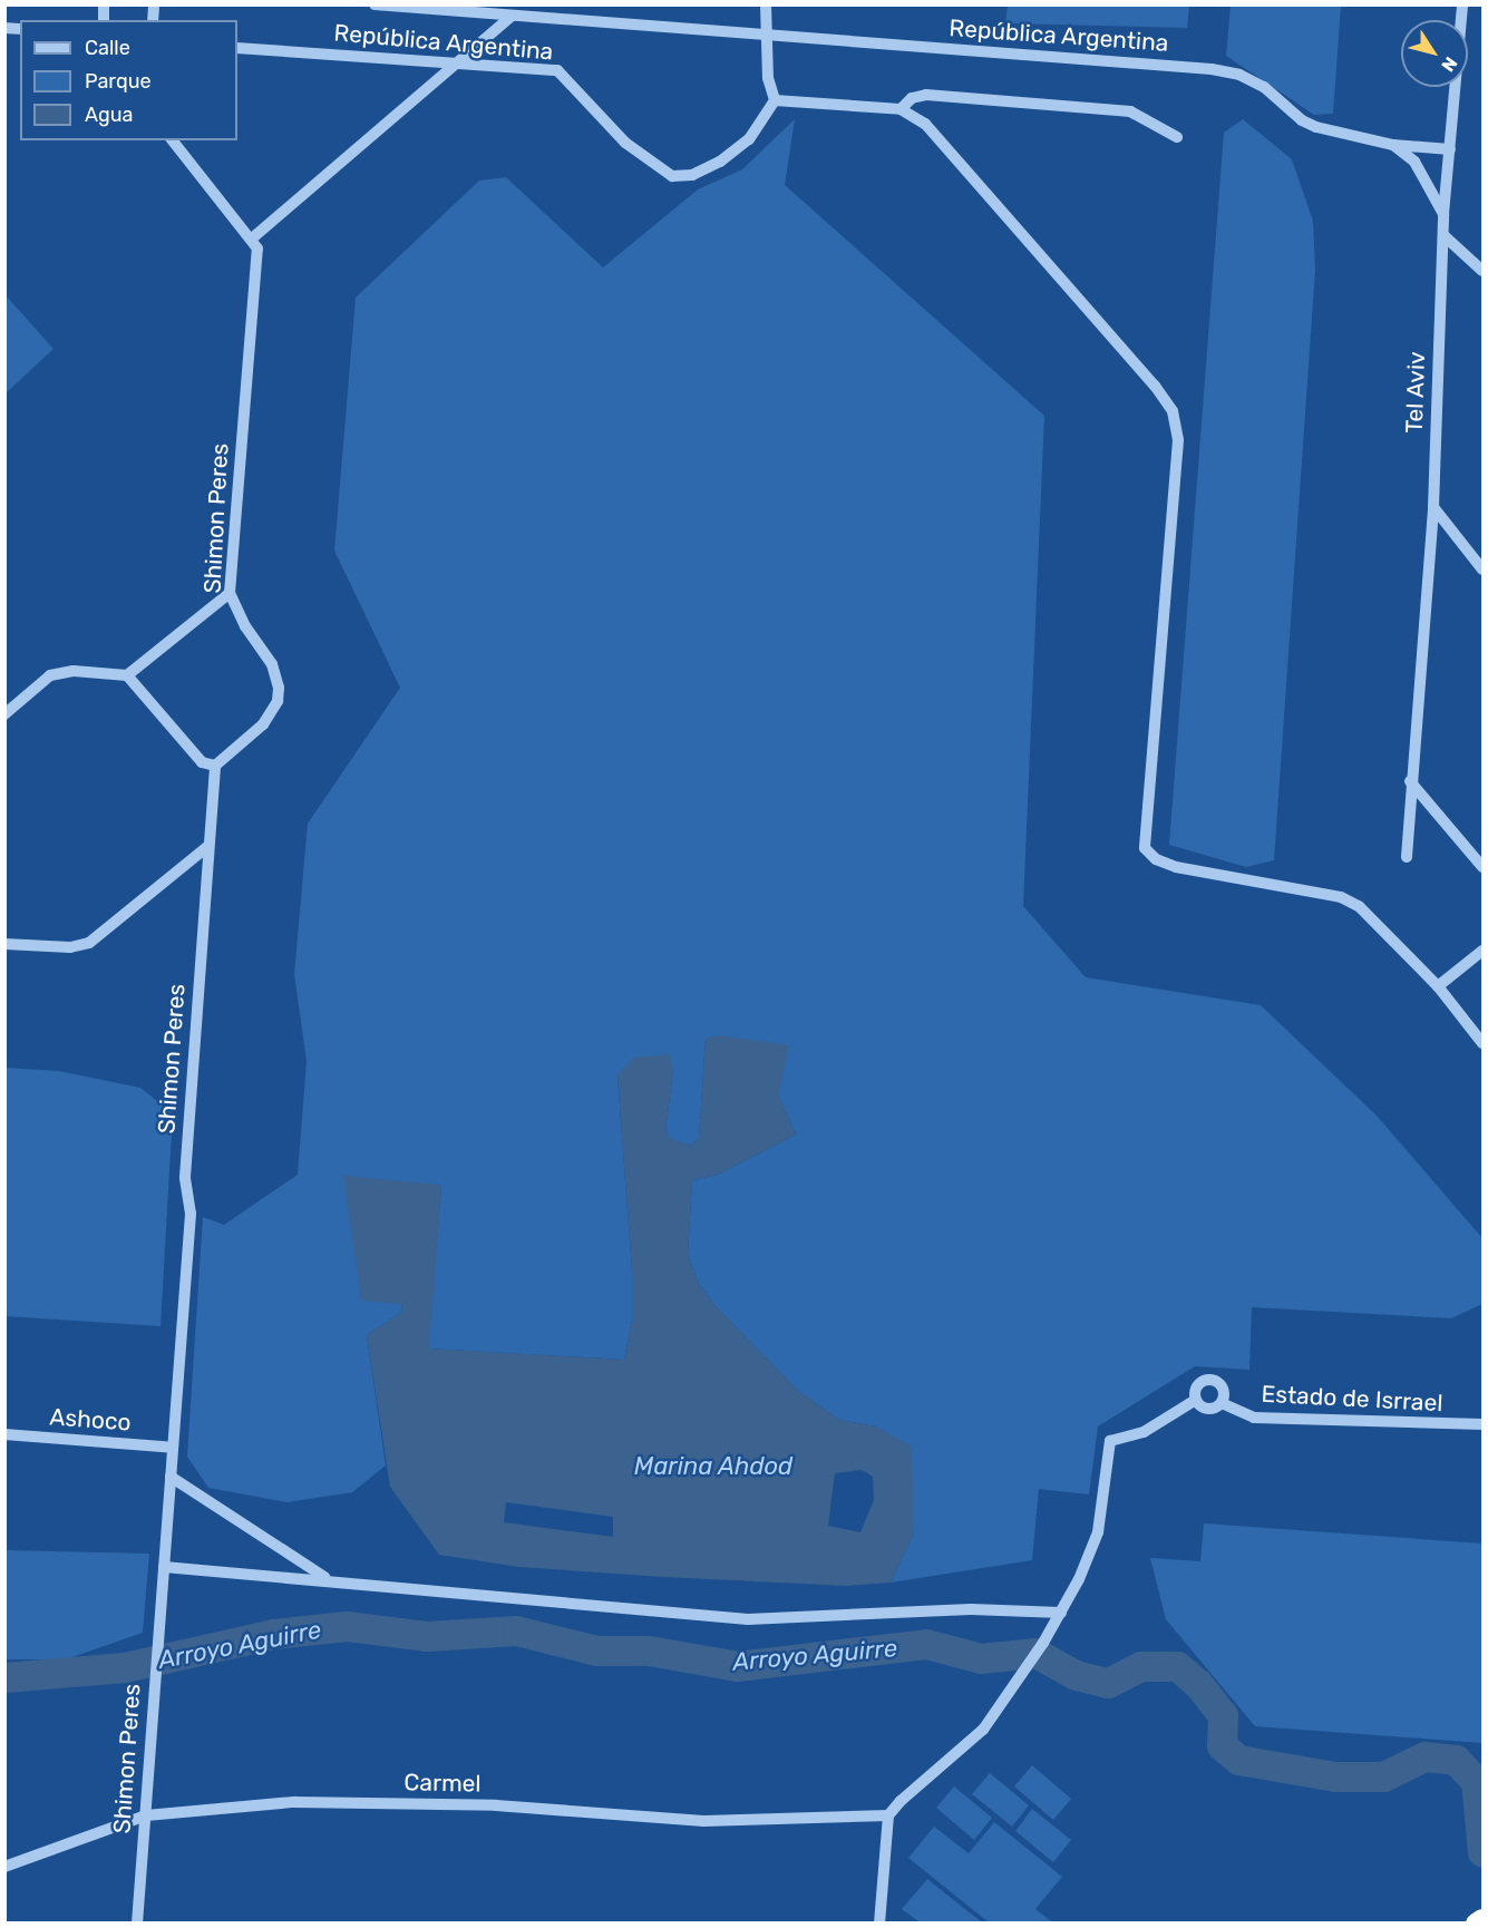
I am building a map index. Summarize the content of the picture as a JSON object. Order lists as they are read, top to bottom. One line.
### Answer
{"streets":{"street":["República Argentina","Tel Aviv","Shimon Peres","Estado de Isrrael","Ashoco","Carmel"]},"crossings":[["República Argentina","Tel Aviv"],["Shimon Peres","Ashoco"],["Shimon Peres","Carmel"]],"water":["Marina Ahdod","Arroyo Aguirre"],"legend":["Calle","Parque","Agua"],"north":"bottom right"}
